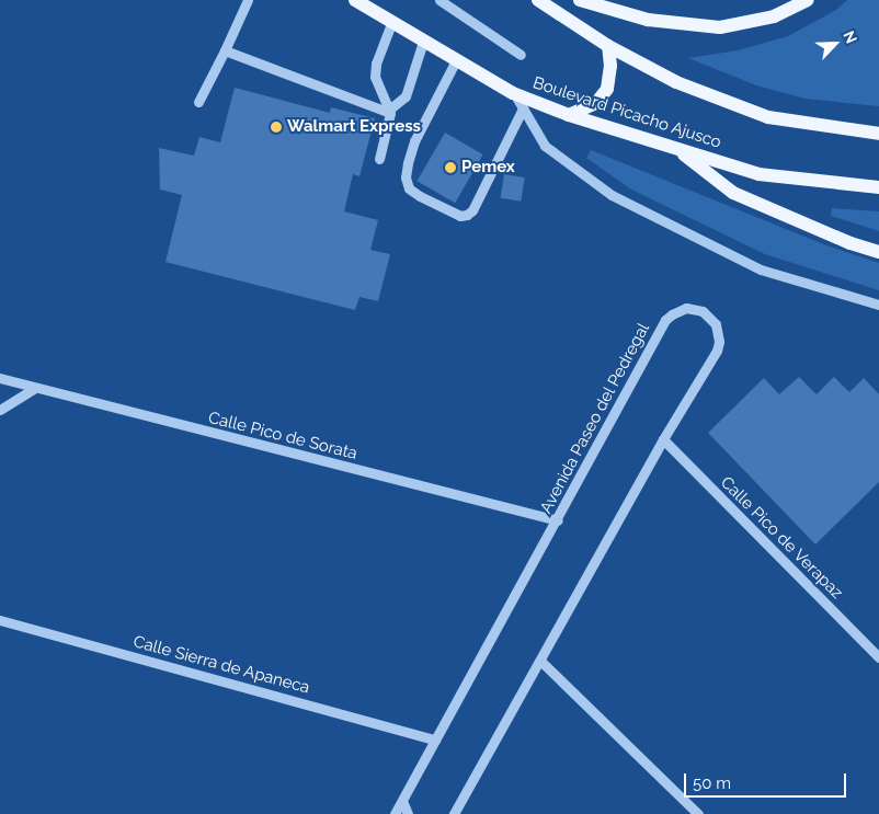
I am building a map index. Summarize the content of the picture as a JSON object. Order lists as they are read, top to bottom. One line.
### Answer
{"streets":{"main road":["Boulevard Picacho Ajusco"],"street":["Avenida Paseo del Pedregal","Calle Pico de Sorata","Calle Pico de Verapaz","Calle Sierra de Apaneca"]},"crossings":[["Avenida Paseo del Pedregal","Calle Pico de Sorata"],["Avenida Paseo del Pedregal","Calle Pico de Verapaz"],["Avenida Paseo del Pedregal","Calle Sierra de Apaneca"]],"places":["Walmart Express","Pemex"],"scale_bar":"50 m","north":"top right"}
